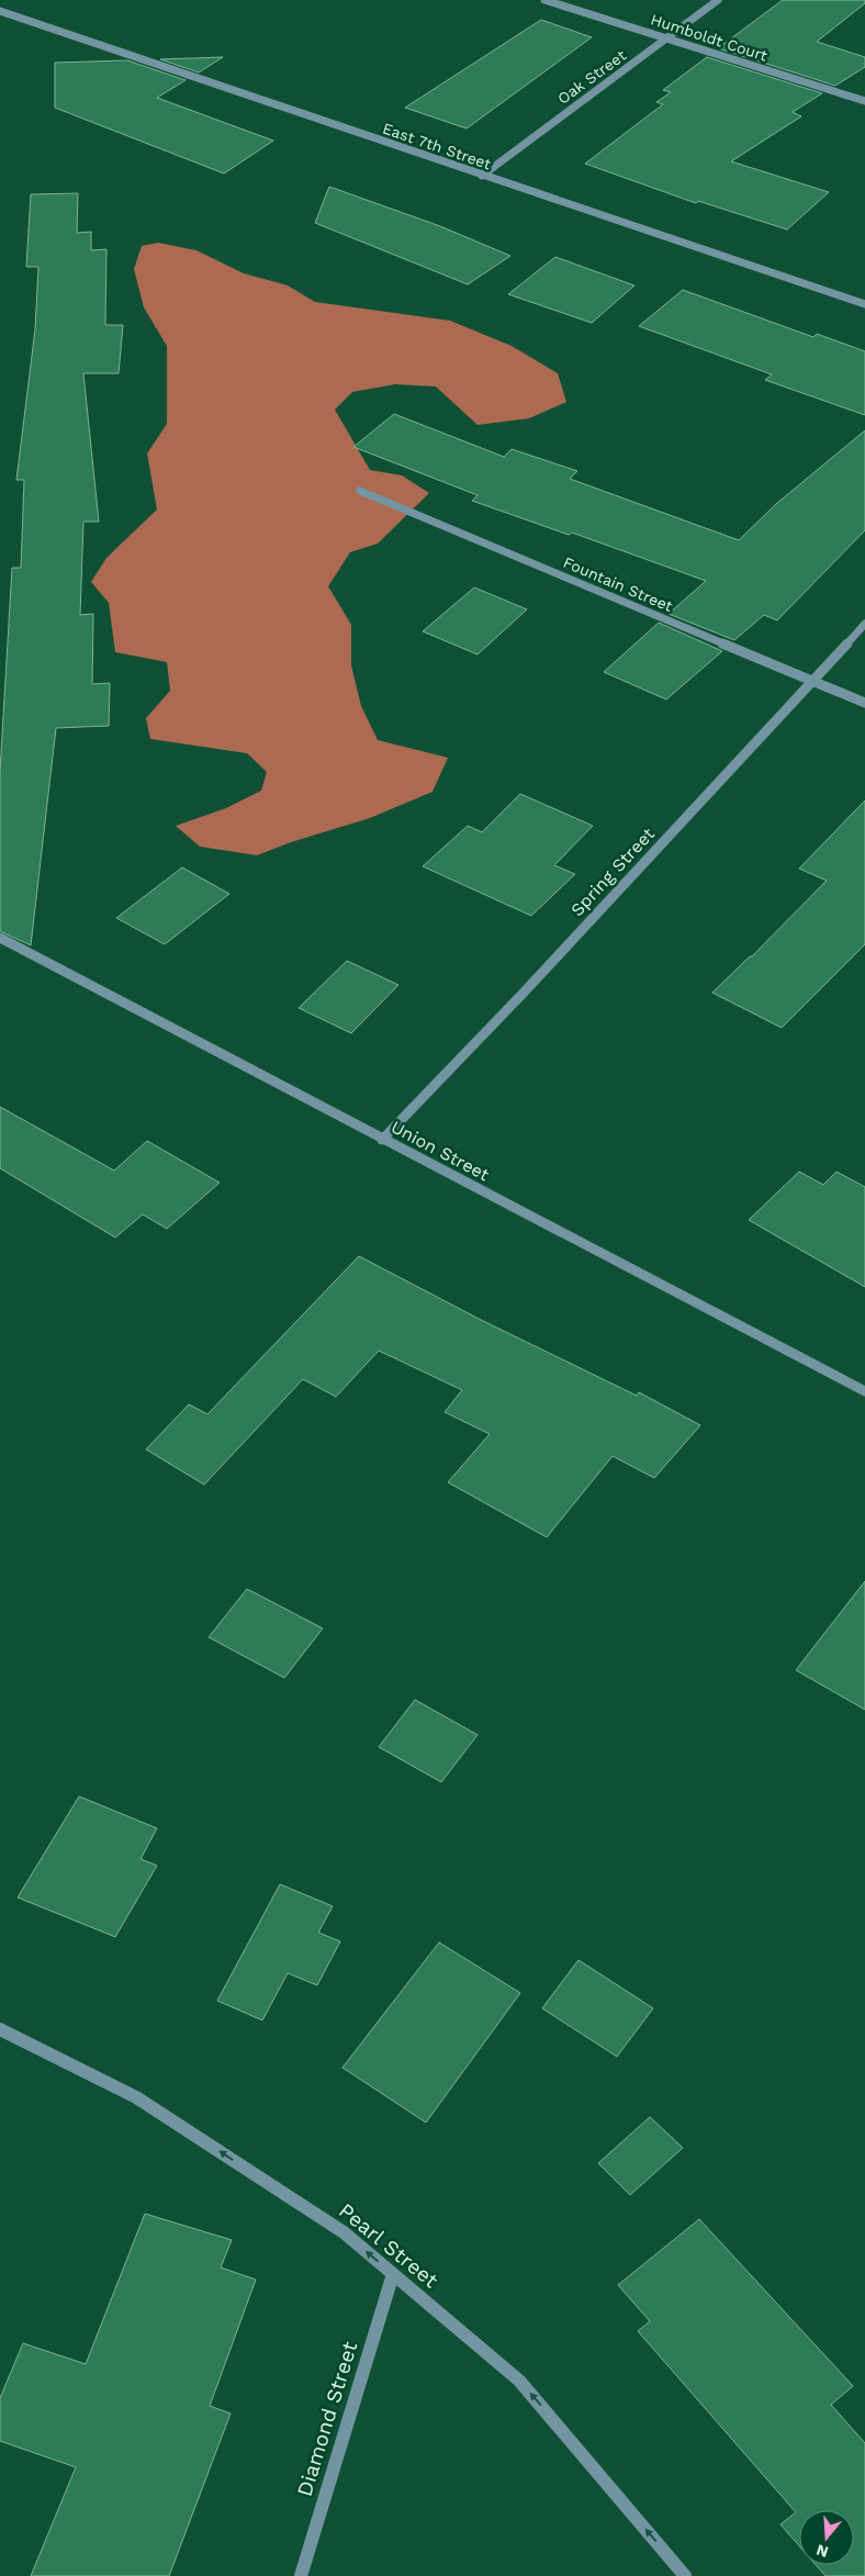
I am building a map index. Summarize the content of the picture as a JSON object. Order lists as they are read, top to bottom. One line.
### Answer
{"streets":{"street":["Humboldt Court","Oak Street","East 7th Street","Fountain Street","Spring Street","Union Street","Pearl Street","Diamond Street"]},"crossings":[["Humboldt Court","Oak Street"],["Oak Street","East 7th Street"],["Fountain Street","Spring Street"],["Spring Street","Union Street"],["Pearl Street","Diamond Street"]],"one_way":["Pearl Street"],"north":"bottom"}
